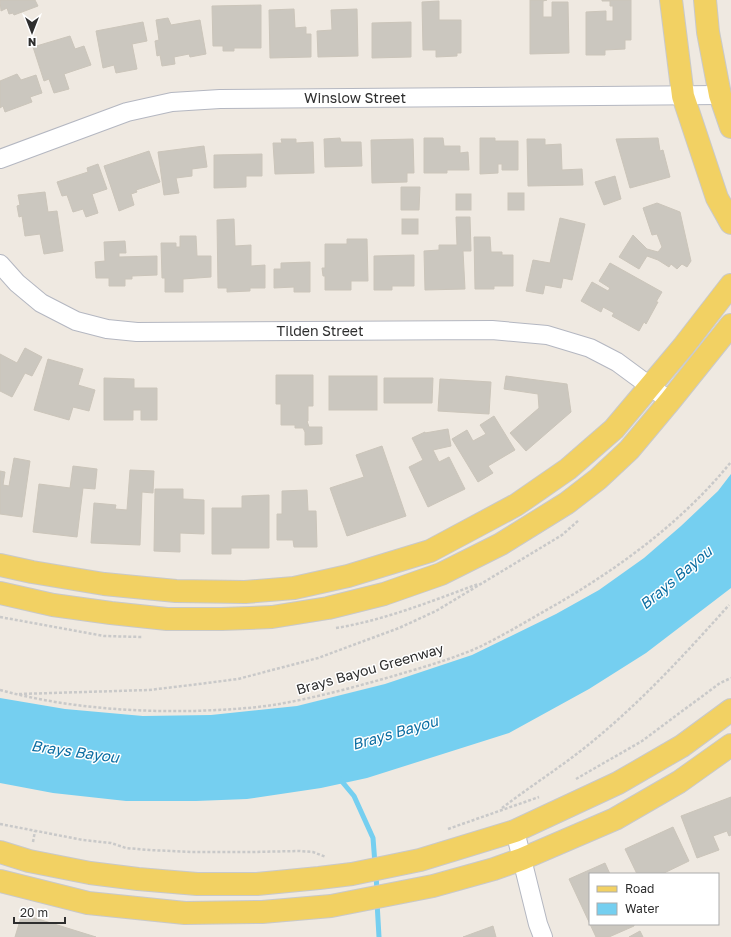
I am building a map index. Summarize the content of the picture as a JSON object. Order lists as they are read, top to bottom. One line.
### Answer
{"streets":{"street":["Winslow Street","Tilden Street"],"path":["Brays Bayou Greenway"]},"water":["Brays Bayou"],"legend":["Road","Water"],"scale_bar":"20 m","north":"bottom"}
